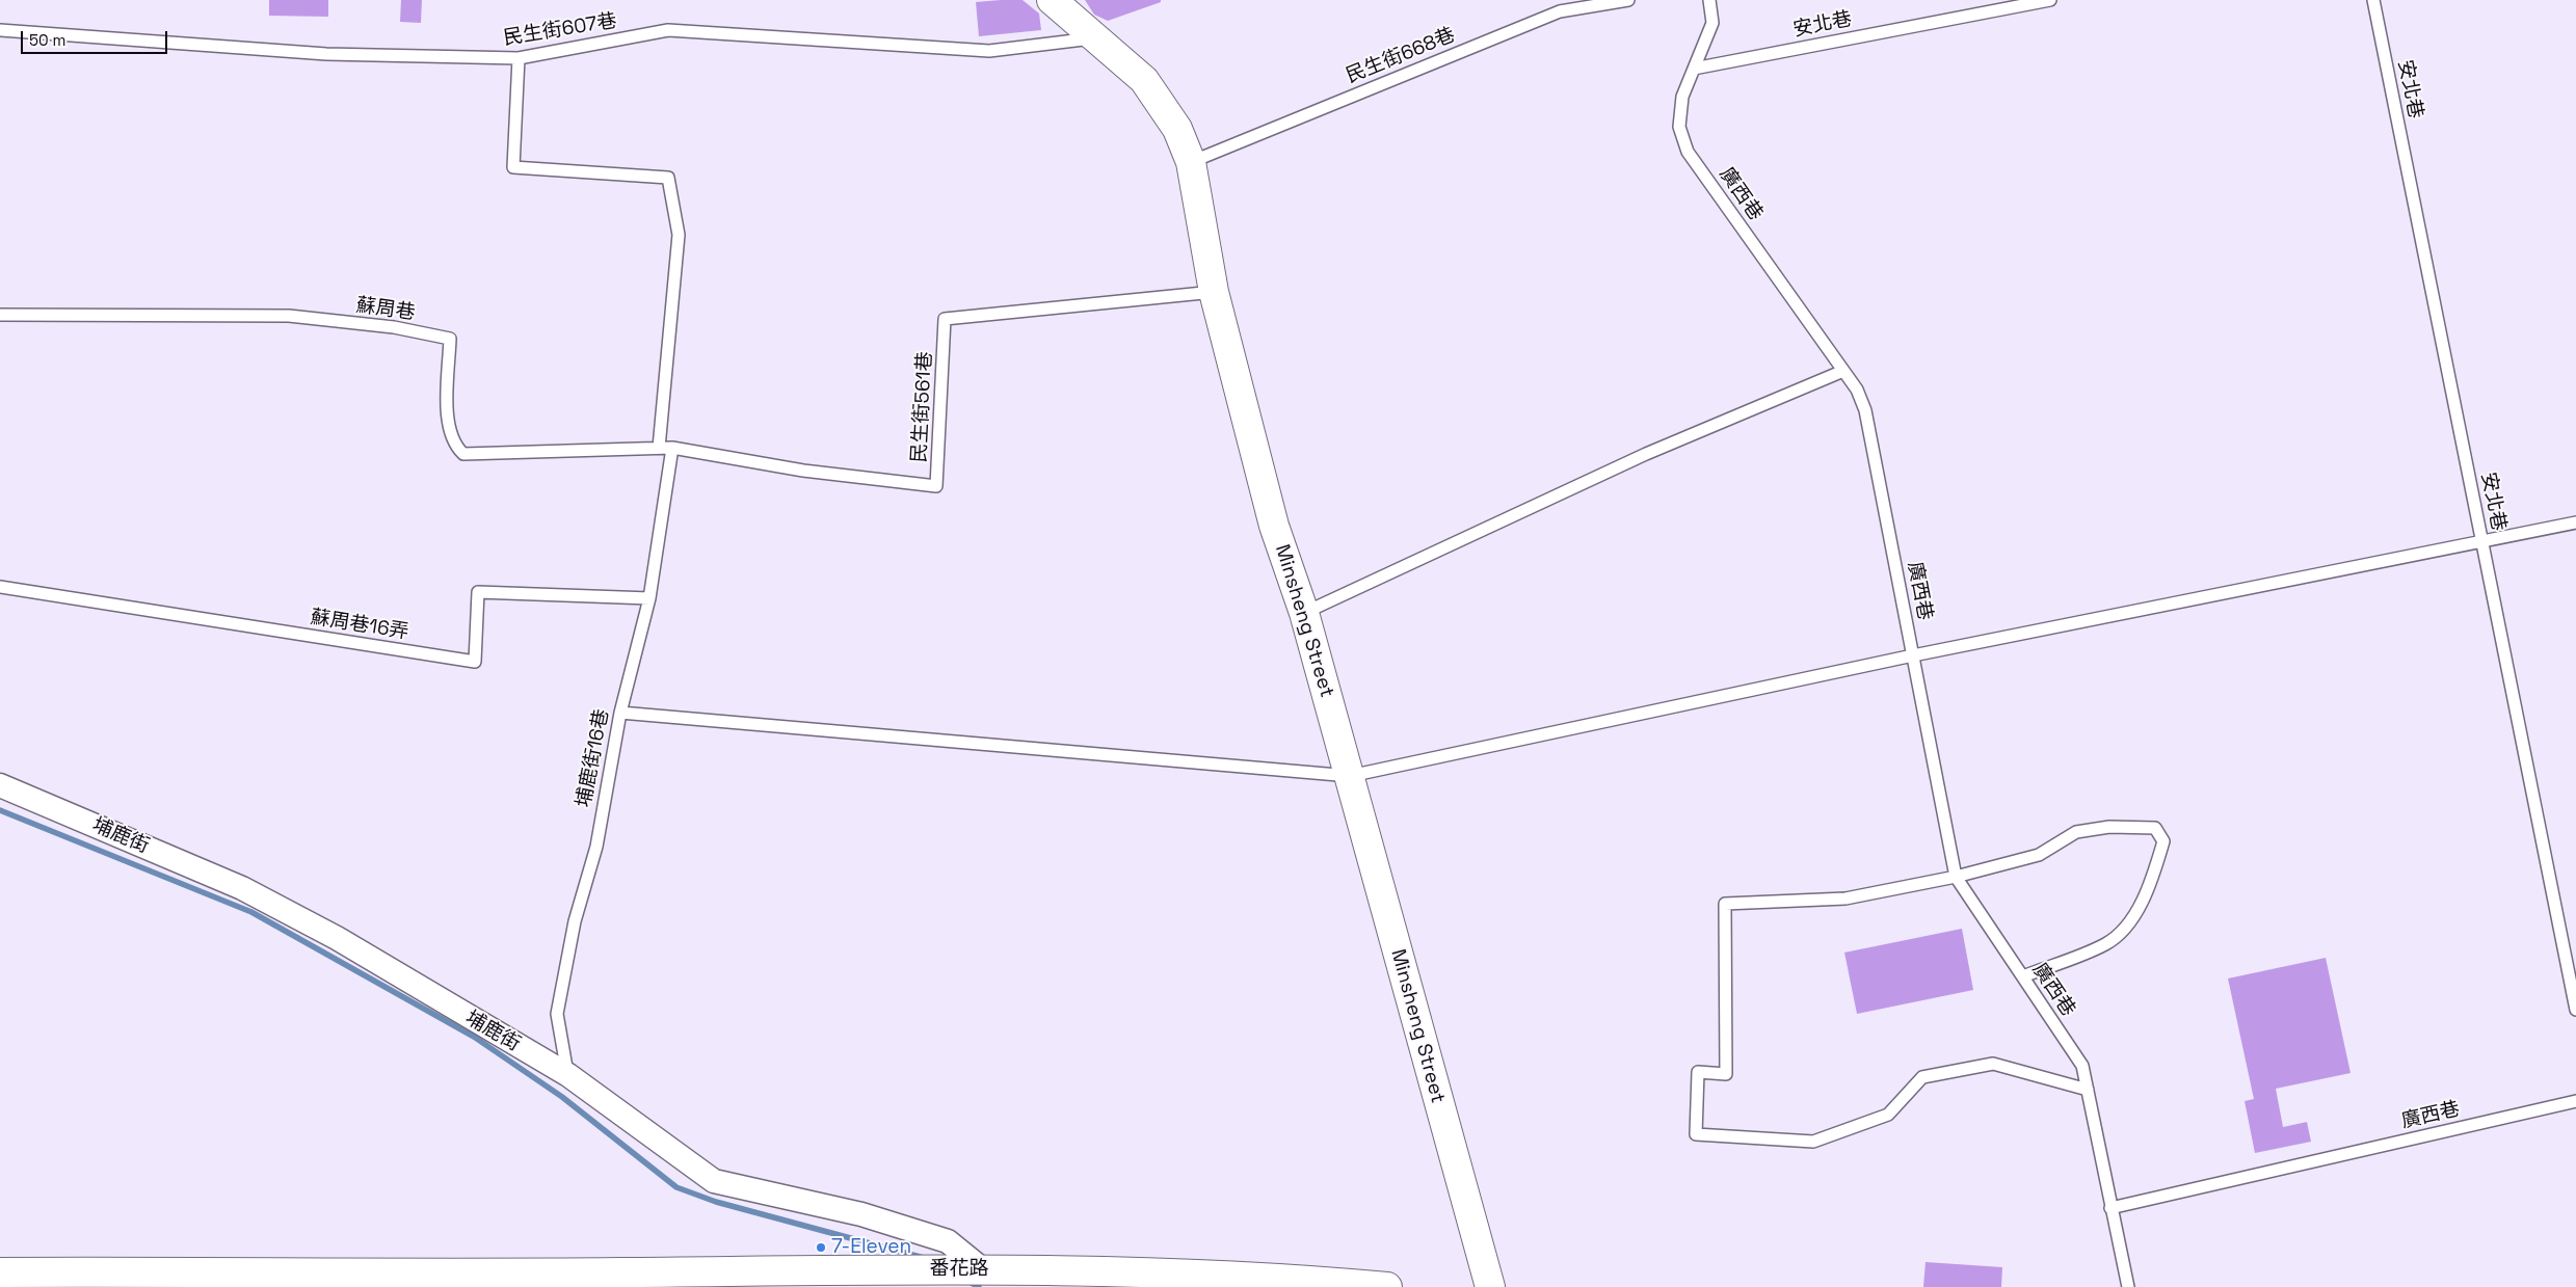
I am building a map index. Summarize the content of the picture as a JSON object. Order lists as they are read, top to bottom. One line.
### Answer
{"streets":{"street":["Minsheng Street","埔鹿街","番花路"],"lane":["安北巷","民生街607巷","民生街668巷","廣西巷","蘇周巷","民生街561巷","蘇周巷16弄","埔鹿街16巷"]},"crossings":[["安北巷","廣西巷"],["民生街607巷","Minsheng Street"],["民生街668巷","Minsheng Street"],["蘇周巷","民生街561巷"],["民生街561巷","Minsheng Street"],["民生街561巷","埔鹿街16巷"],["蘇周巷16弄","埔鹿街16巷"],["埔鹿街16巷","埔鹿街"],["埔鹿街","番花路"]],"places":["7-Eleven"],"scale_bar":"50 m"}
